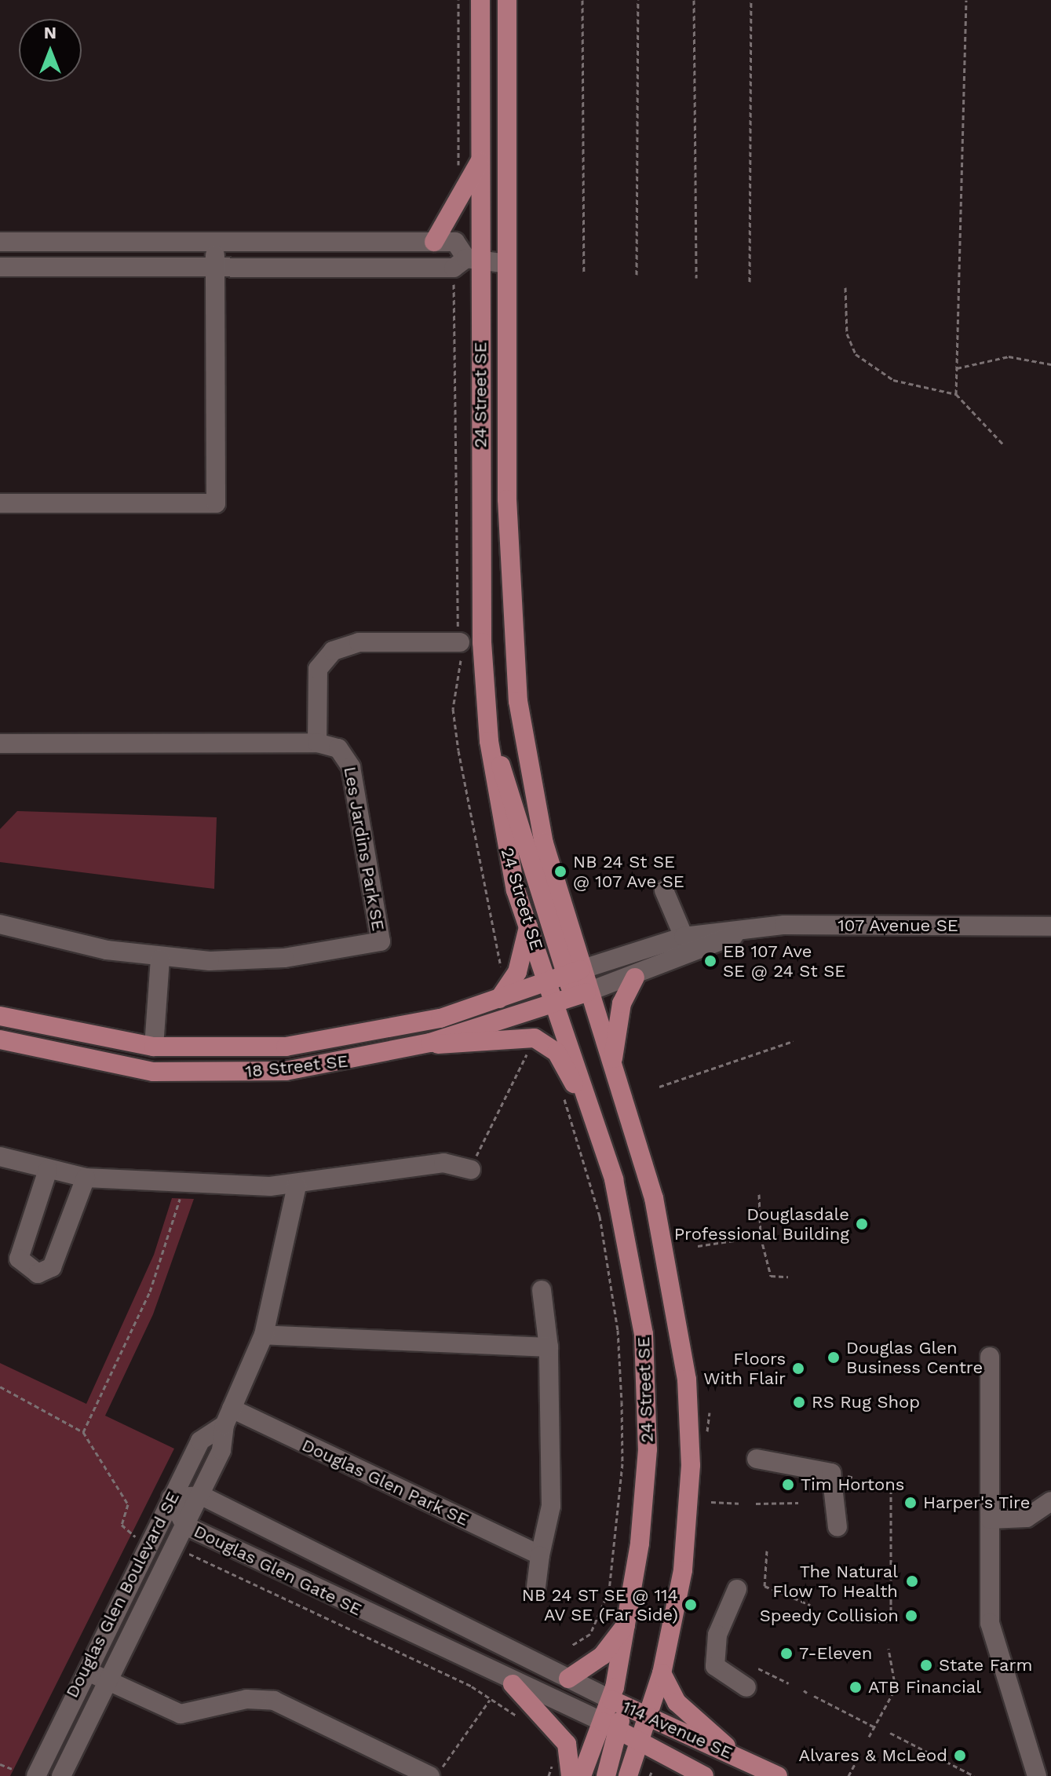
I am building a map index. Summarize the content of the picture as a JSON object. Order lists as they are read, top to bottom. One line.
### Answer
{"streets":{"main road":["24 Street SE","18 Street SE","114 Avenue SE"],"street":["Les Jardins Park SE","107 Avenue SE","Douglas Glen Park SE","Douglas Glen Gate SE","Douglas Glen Boulevard SE"]},"crossings":[["24 Street SE","107 Avenue SE"],["24 Street SE","18 Street SE"],["24 Street SE","Douglas Glen Gate SE"],["24 Street SE","114 Avenue SE"],["107 Avenue SE","18 Street SE"],["Douglas Glen Park SE","Douglas Glen Boulevard SE"],["Douglas Glen Gate SE","Douglas Glen Boulevard SE"],["Douglas Glen Gate SE","114 Avenue SE"]],"places":["NB 24 St SE @ 107 Ave SE","EB 107 Ave SE @ 24 St SE","Douglasdale Professional Building","Douglas Glen Business Centre","Floors With Flair","RS Rug Shop","Tim Hortons","Harper's Tire","The Natural Flow To Health","NB 24 ST SE @ 114 AV SE (Far Side)","Speedy Collision","7-Eleven","State Farm","ATB Financial","Alvares & McLeod"],"north":"top"}
